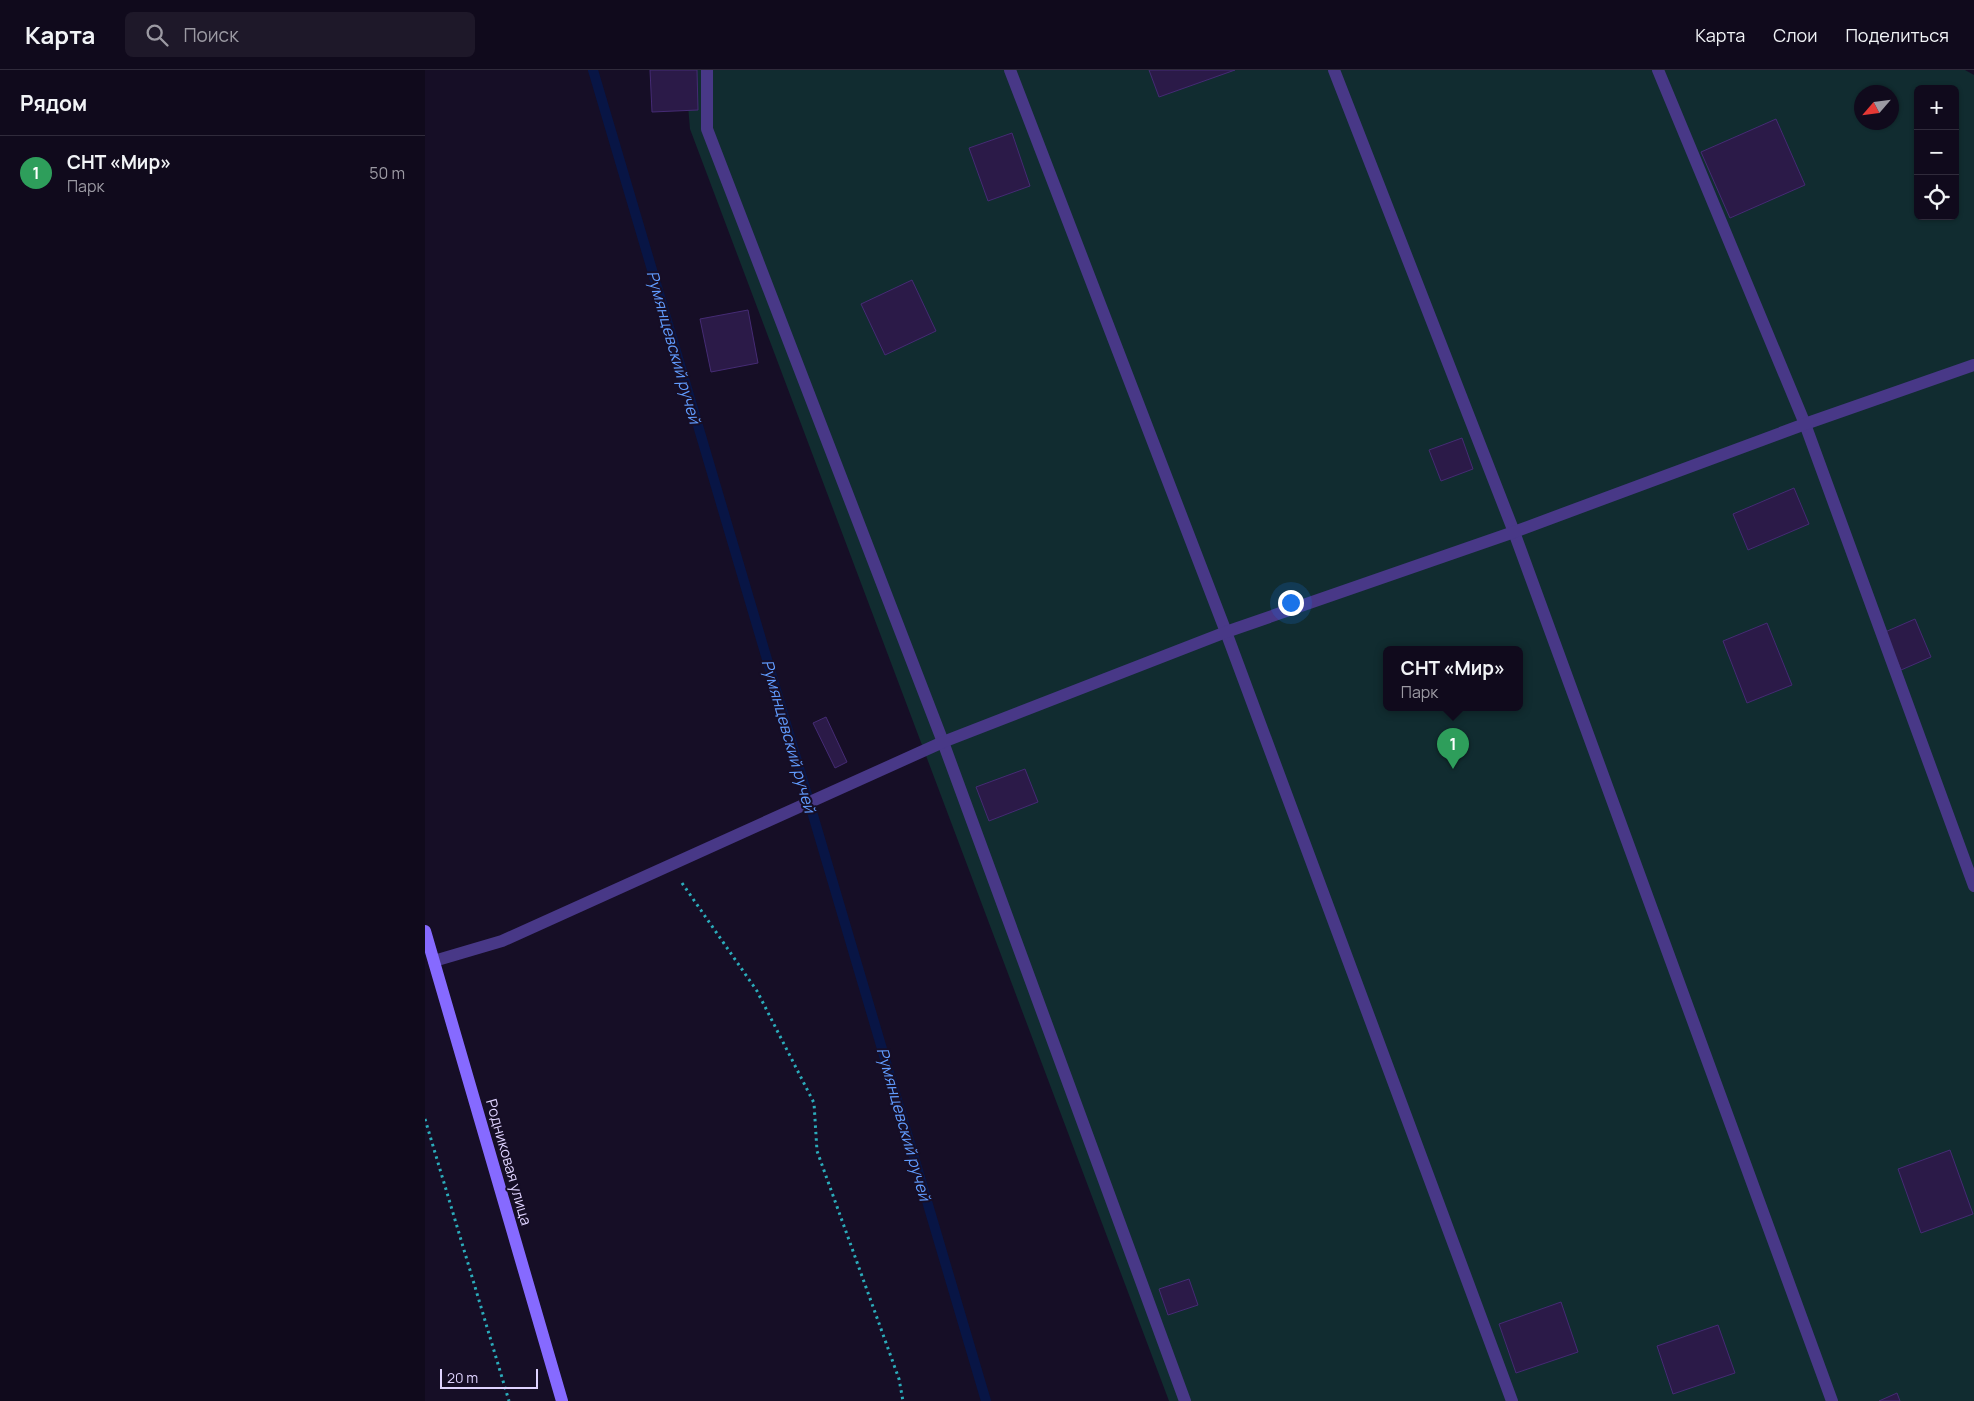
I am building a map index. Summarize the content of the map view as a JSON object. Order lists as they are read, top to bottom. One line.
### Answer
{"streets":{"main road":["Родниковая улица"]},"water":["Румянцевский ручей"],"scale_bar":"20 m","north":"bottom left","page":{"header":"Карта","search":"Поиск","nav":["Карта","Слои","Поделиться"],"heading":"Рядом","map_buttons":["+","−"],"list":[{"mark":"1","name":"СНТ «Мир»","note":"Парк","value":"50 m"}],"popup":["СНТ «Мир»","Парк"],"pins":"1","scale":"20 m"}}
